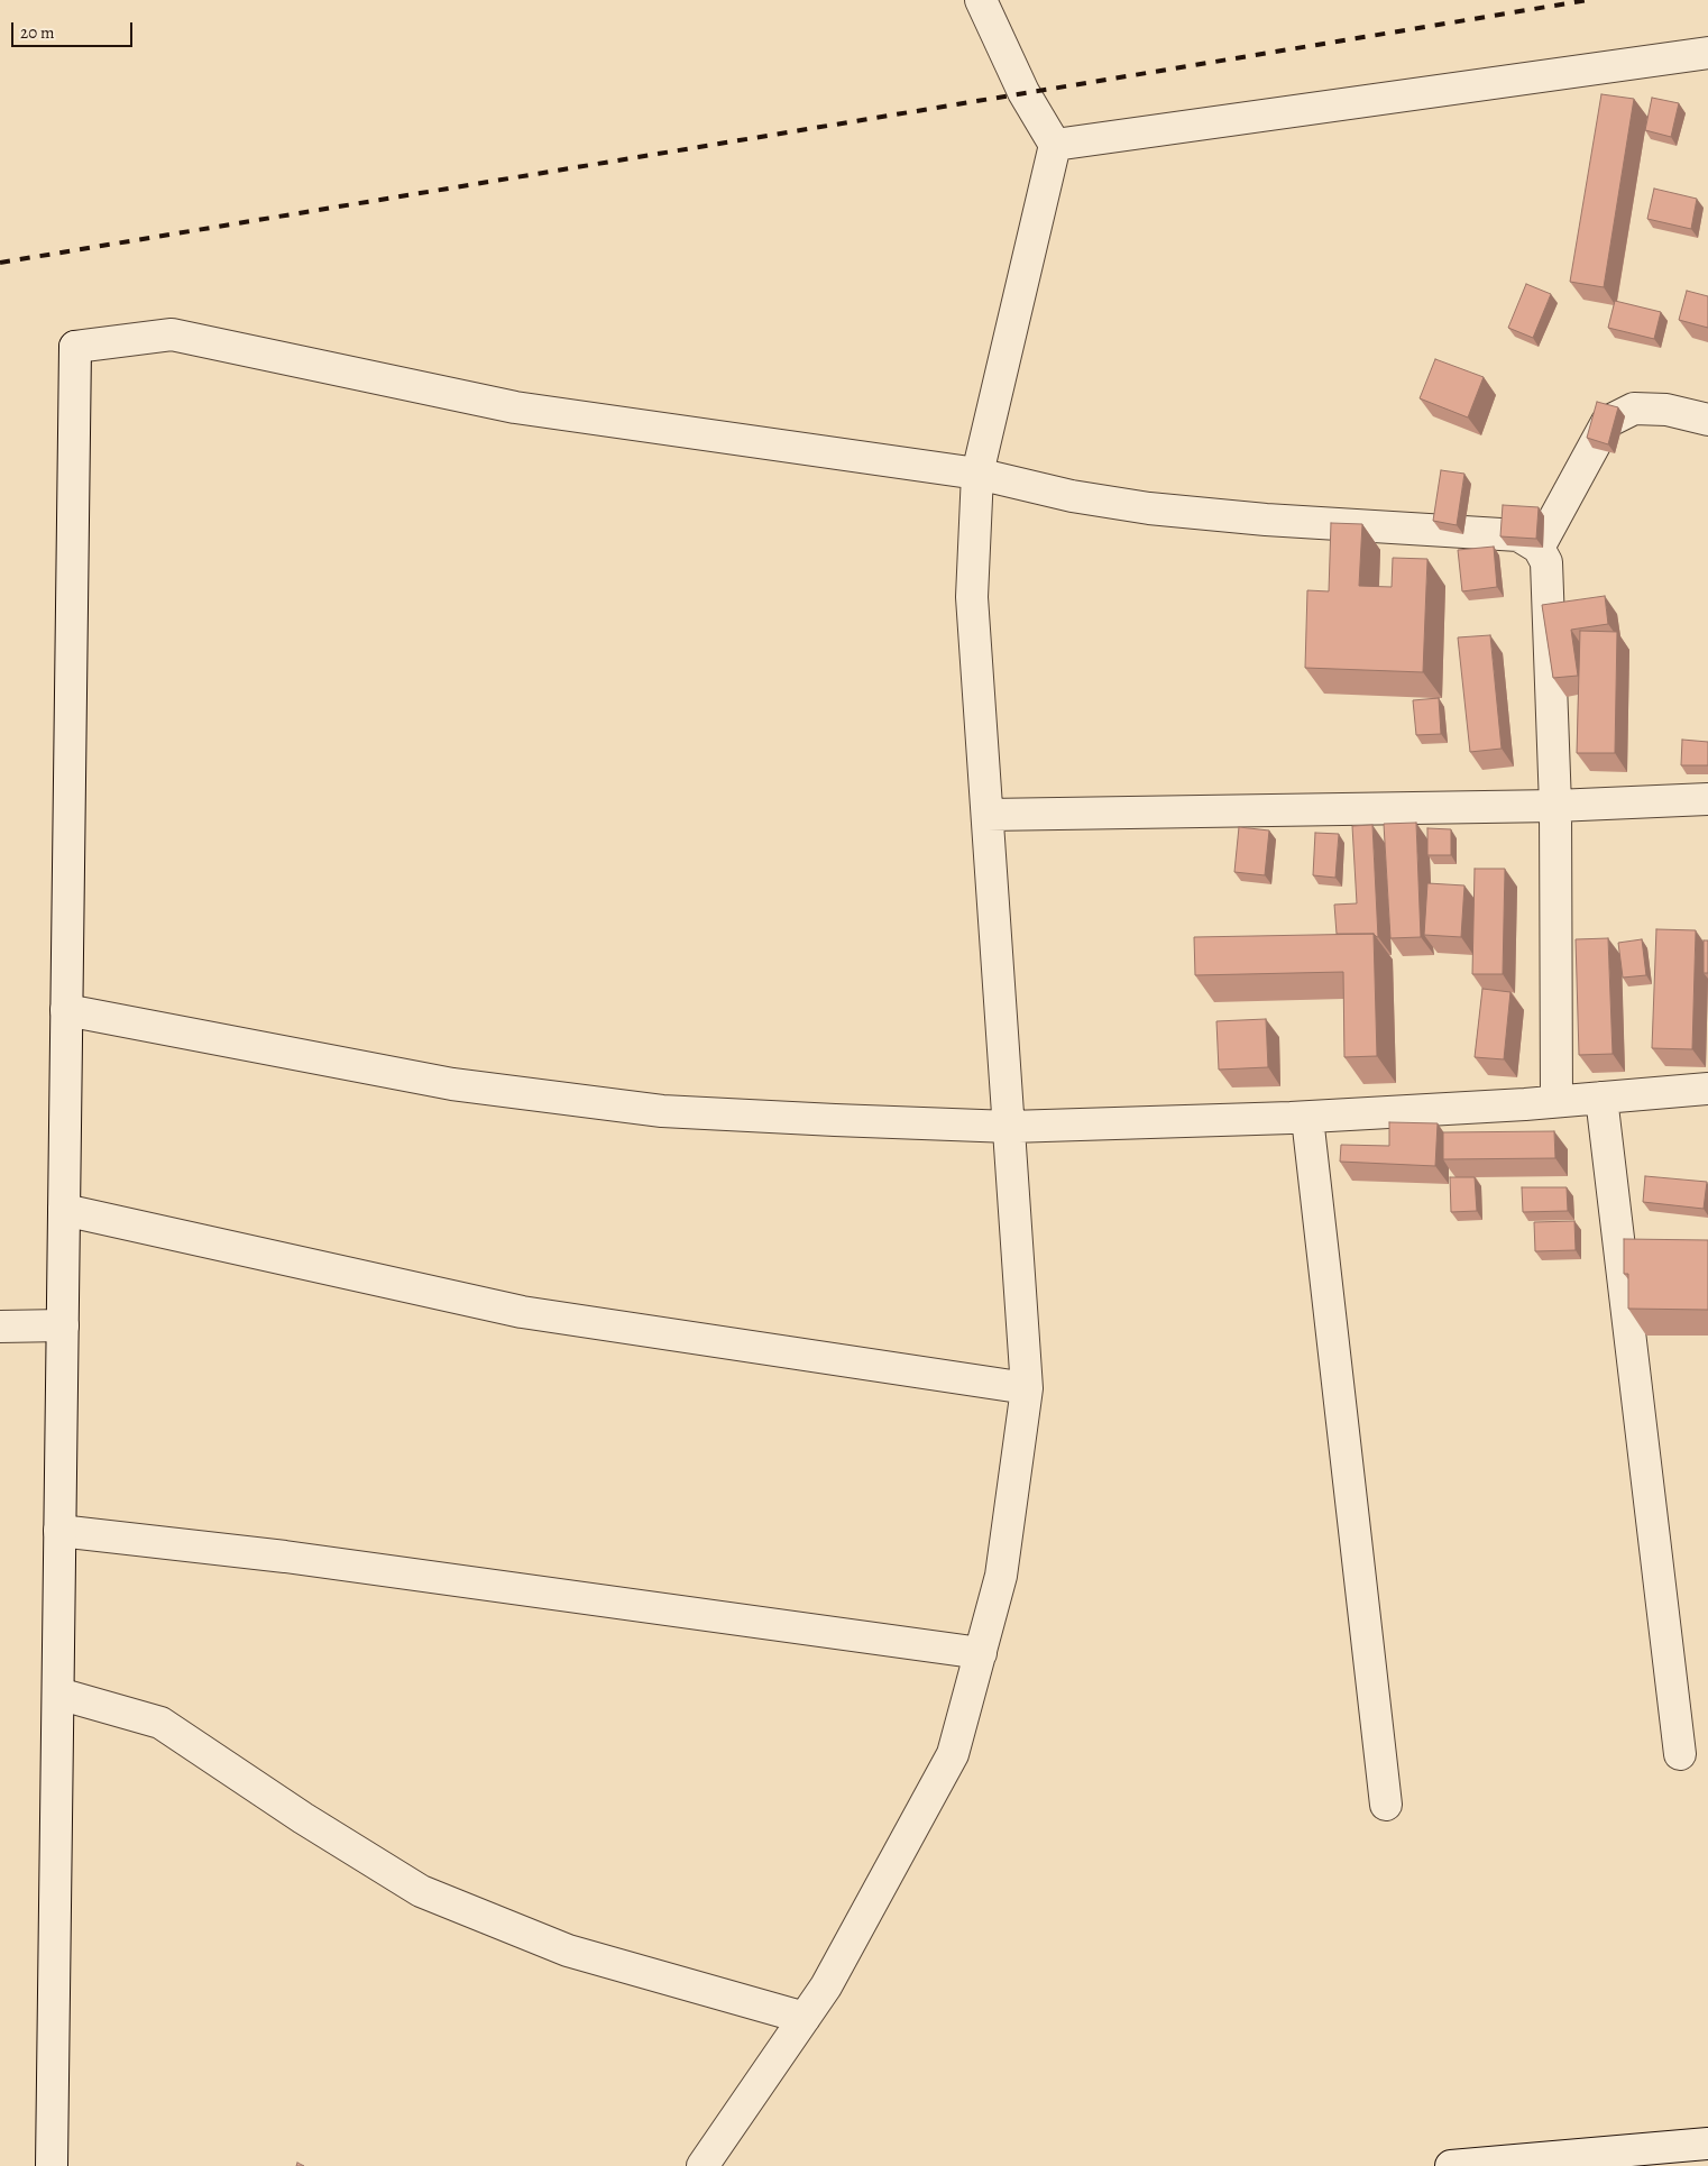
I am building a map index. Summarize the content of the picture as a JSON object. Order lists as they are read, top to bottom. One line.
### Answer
{"scale_bar":"20 m"}
